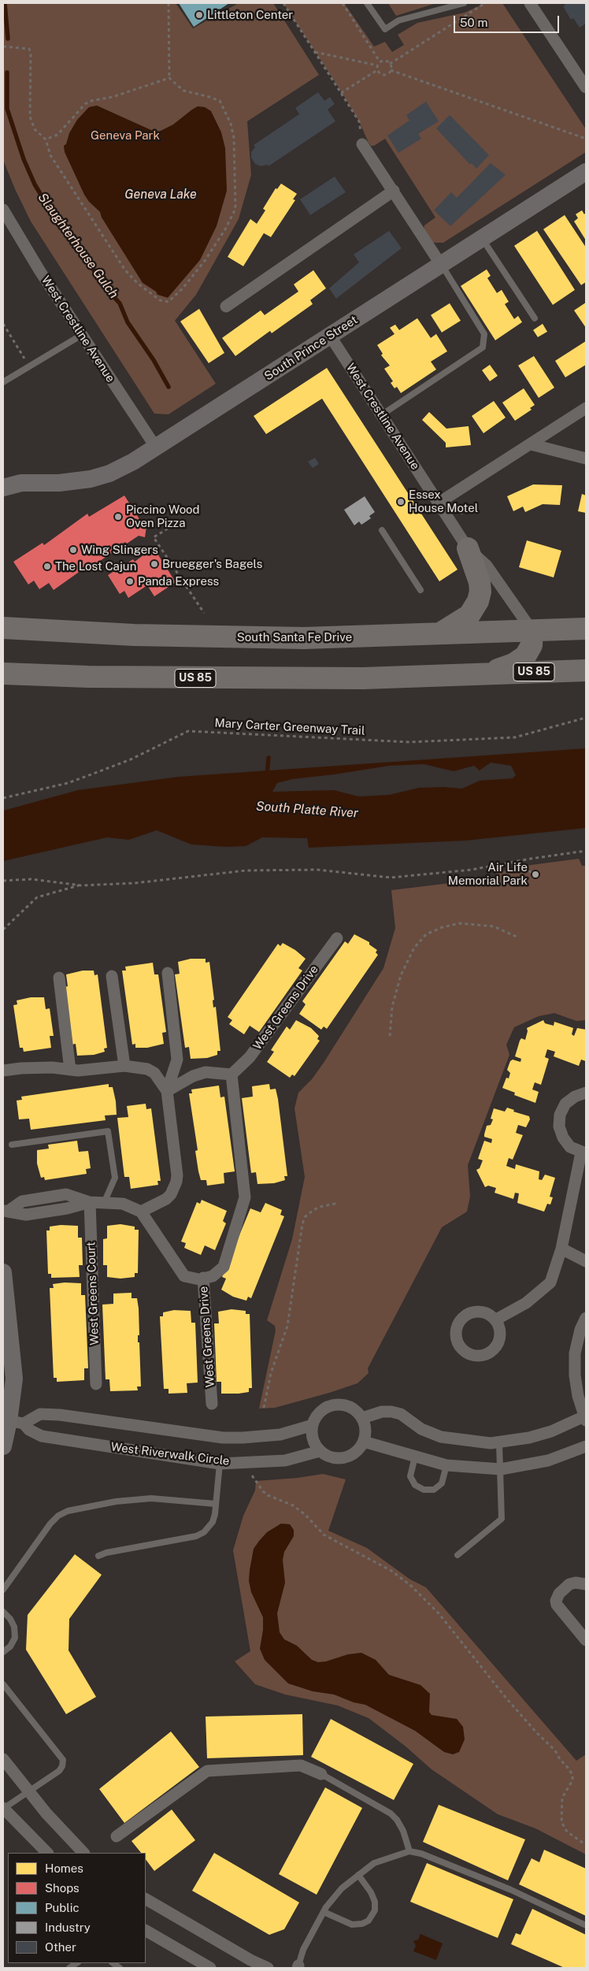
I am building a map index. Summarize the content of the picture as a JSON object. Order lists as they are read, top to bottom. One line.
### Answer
{"streets":{"highway":["South Santa Fe Drive","US 85"],"street":["West Crestline Avenue","South Prince Street","West Greens Drive","West Greens Court","West Riverwalk Circle"],"path":["Mary Carter Greenway Trail"]},"crossings":[["West Crestline Avenue","South Prince Street"],["West Crestline Avenue","South Santa Fe Drive"]],"water":["Geneva Lake","Slaughterhouse Gulch","South Platte River"],"parks":["Geneva Park"],"places":["Littleton Center","Essex House Motel","Piccino Wood Oven Pizza","Wing Slingers","Bruegger's Bagels","The Lost Cajun","Panda Express","Air Life Memorial Park"],"legend":["Homes","Shops","Public","Industry","Other"],"scale_bar":"50 m"}
